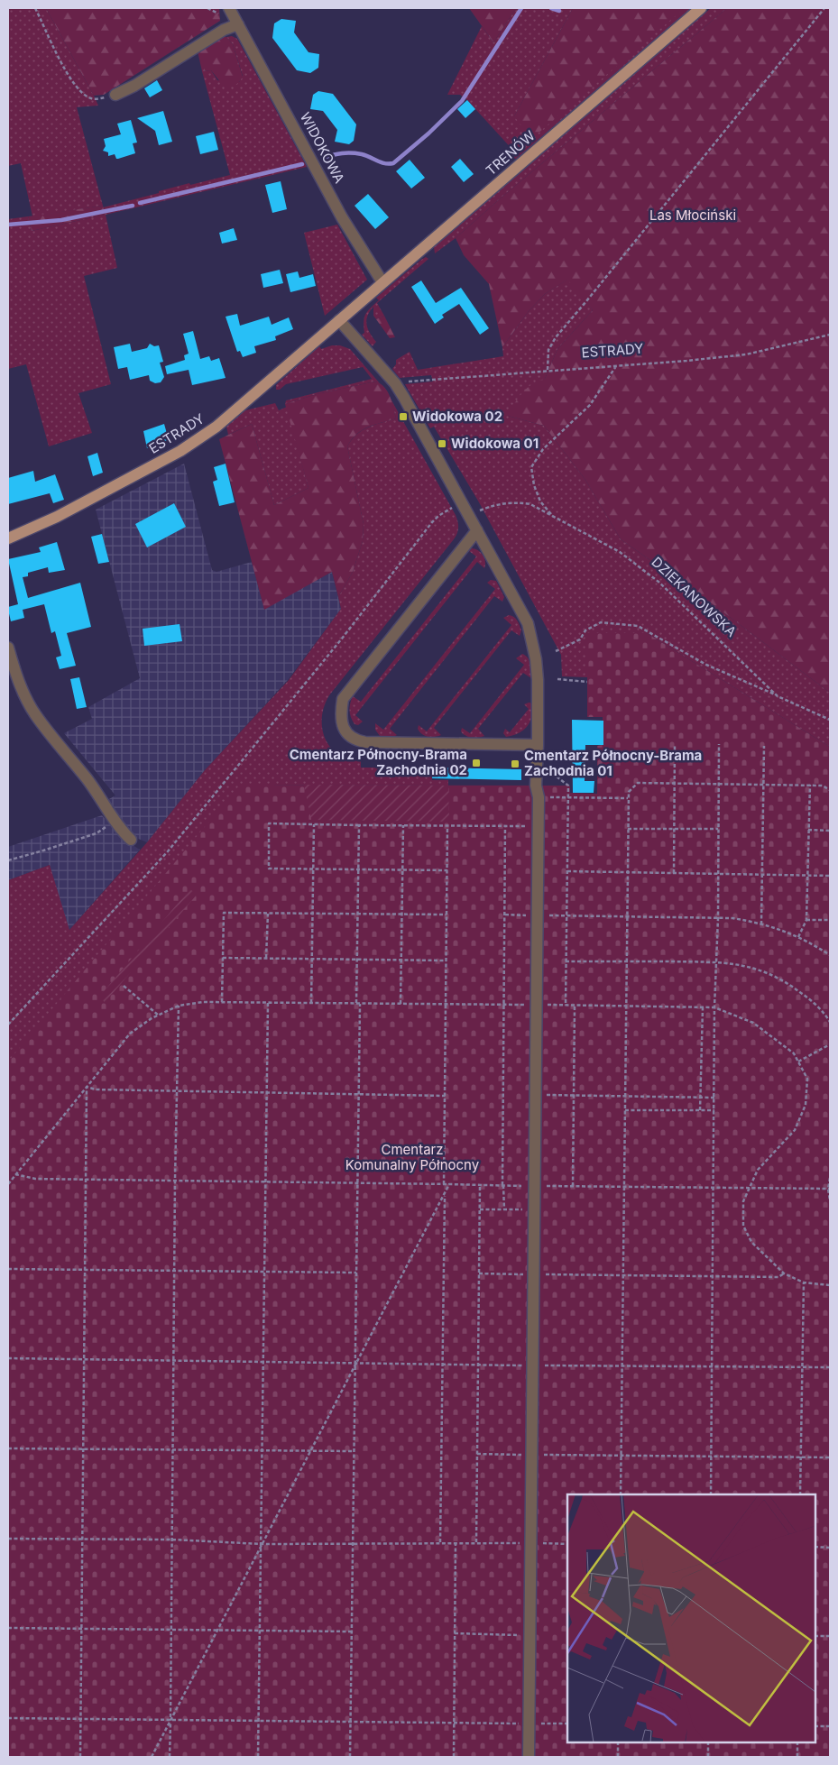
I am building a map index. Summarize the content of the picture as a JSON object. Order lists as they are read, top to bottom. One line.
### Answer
{"streets":{"main road":["TRENÓW","ESTRADY"],"street":["WIDOKOWA"],"path":["DZIEKANOWSKA"]},"crossings":[["WIDOKOWA","TRENÓW"],["TRENÓW","ESTRADY"]],"parks":["Las Młociński","Cmentarz Komunalny Północny"],"places":{"transit":["Widokowa 02","Widokowa 01","Cmentarz Północny-Brama Zachodnia 02","Cmentarz Północny-Brama Zachodnia 01"]}}
